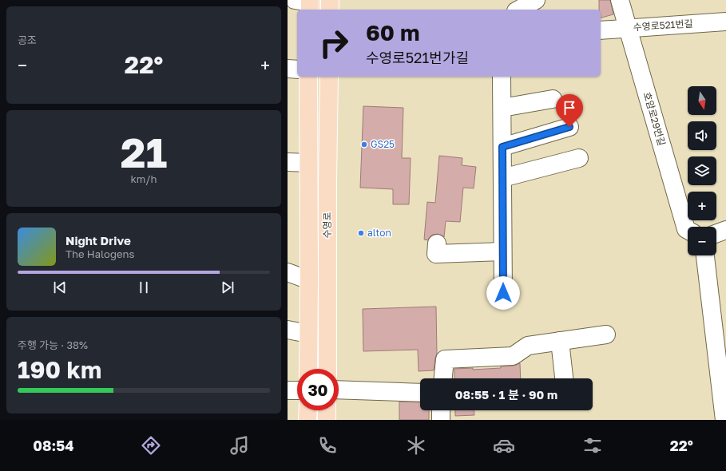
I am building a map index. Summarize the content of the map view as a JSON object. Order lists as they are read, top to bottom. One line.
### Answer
{"streets":{"main road":["수영로"],"street":["수영로521번길","호암로29번길"]},"crossings":[["수영로521번길","호암로29번길"]],"places":["GS25","alton"],"north":"bottom","page":{"tile":["공조",["21","km/h"],["주행 가능 · 38%","190 km"]],"turn":["60 m","수영로521번가길"],"heat":["−","22°","+"],"map_buttons":["+","−"],"song":["Night Drive","The Halogens"],"limit":"30","trip":"08:55 · 1 분 · 90 m","tabs":["08:54","22°"]}}
